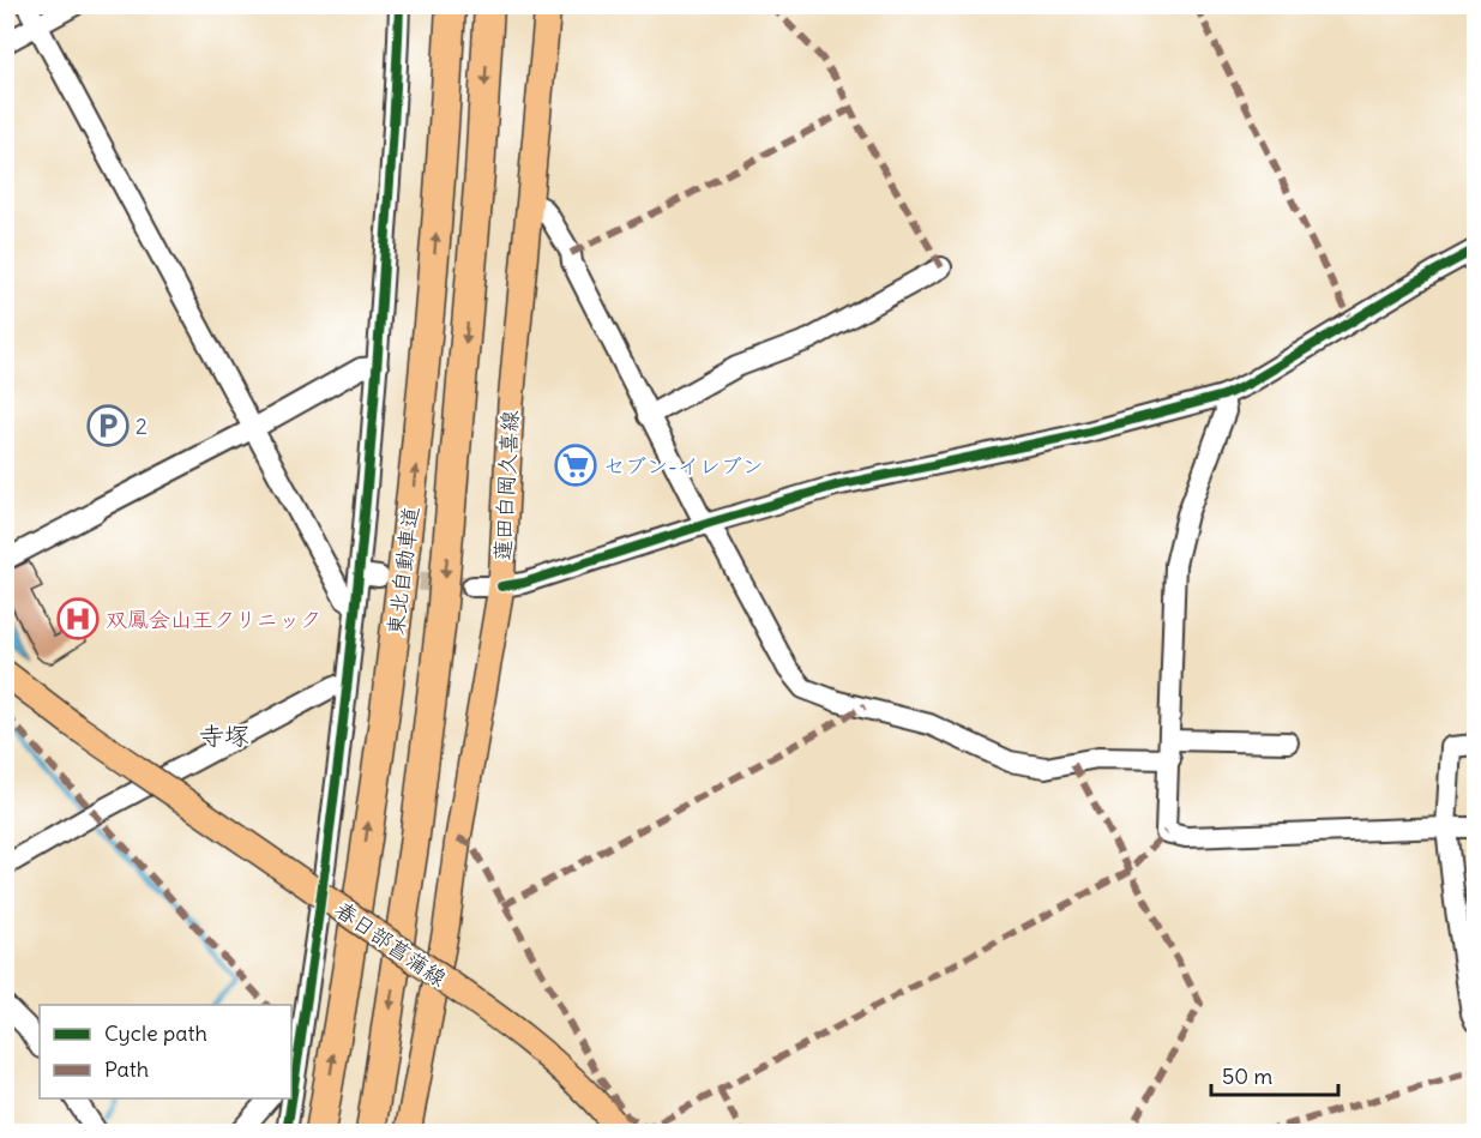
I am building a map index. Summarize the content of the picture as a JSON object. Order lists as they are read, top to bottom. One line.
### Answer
{"streets":{"highway":["東北自動車道"],"main road":["蓮田白岡久喜線","春日部菖蒲線"]},"districts":["寺塚"],"places":{"parking":["2"],"supermarket":["セブン-イレブン"],"hospital":["双鳳会山王クリニック"]},"legend":["Cycle path","Path"],"scale_bar":"50 m"}
